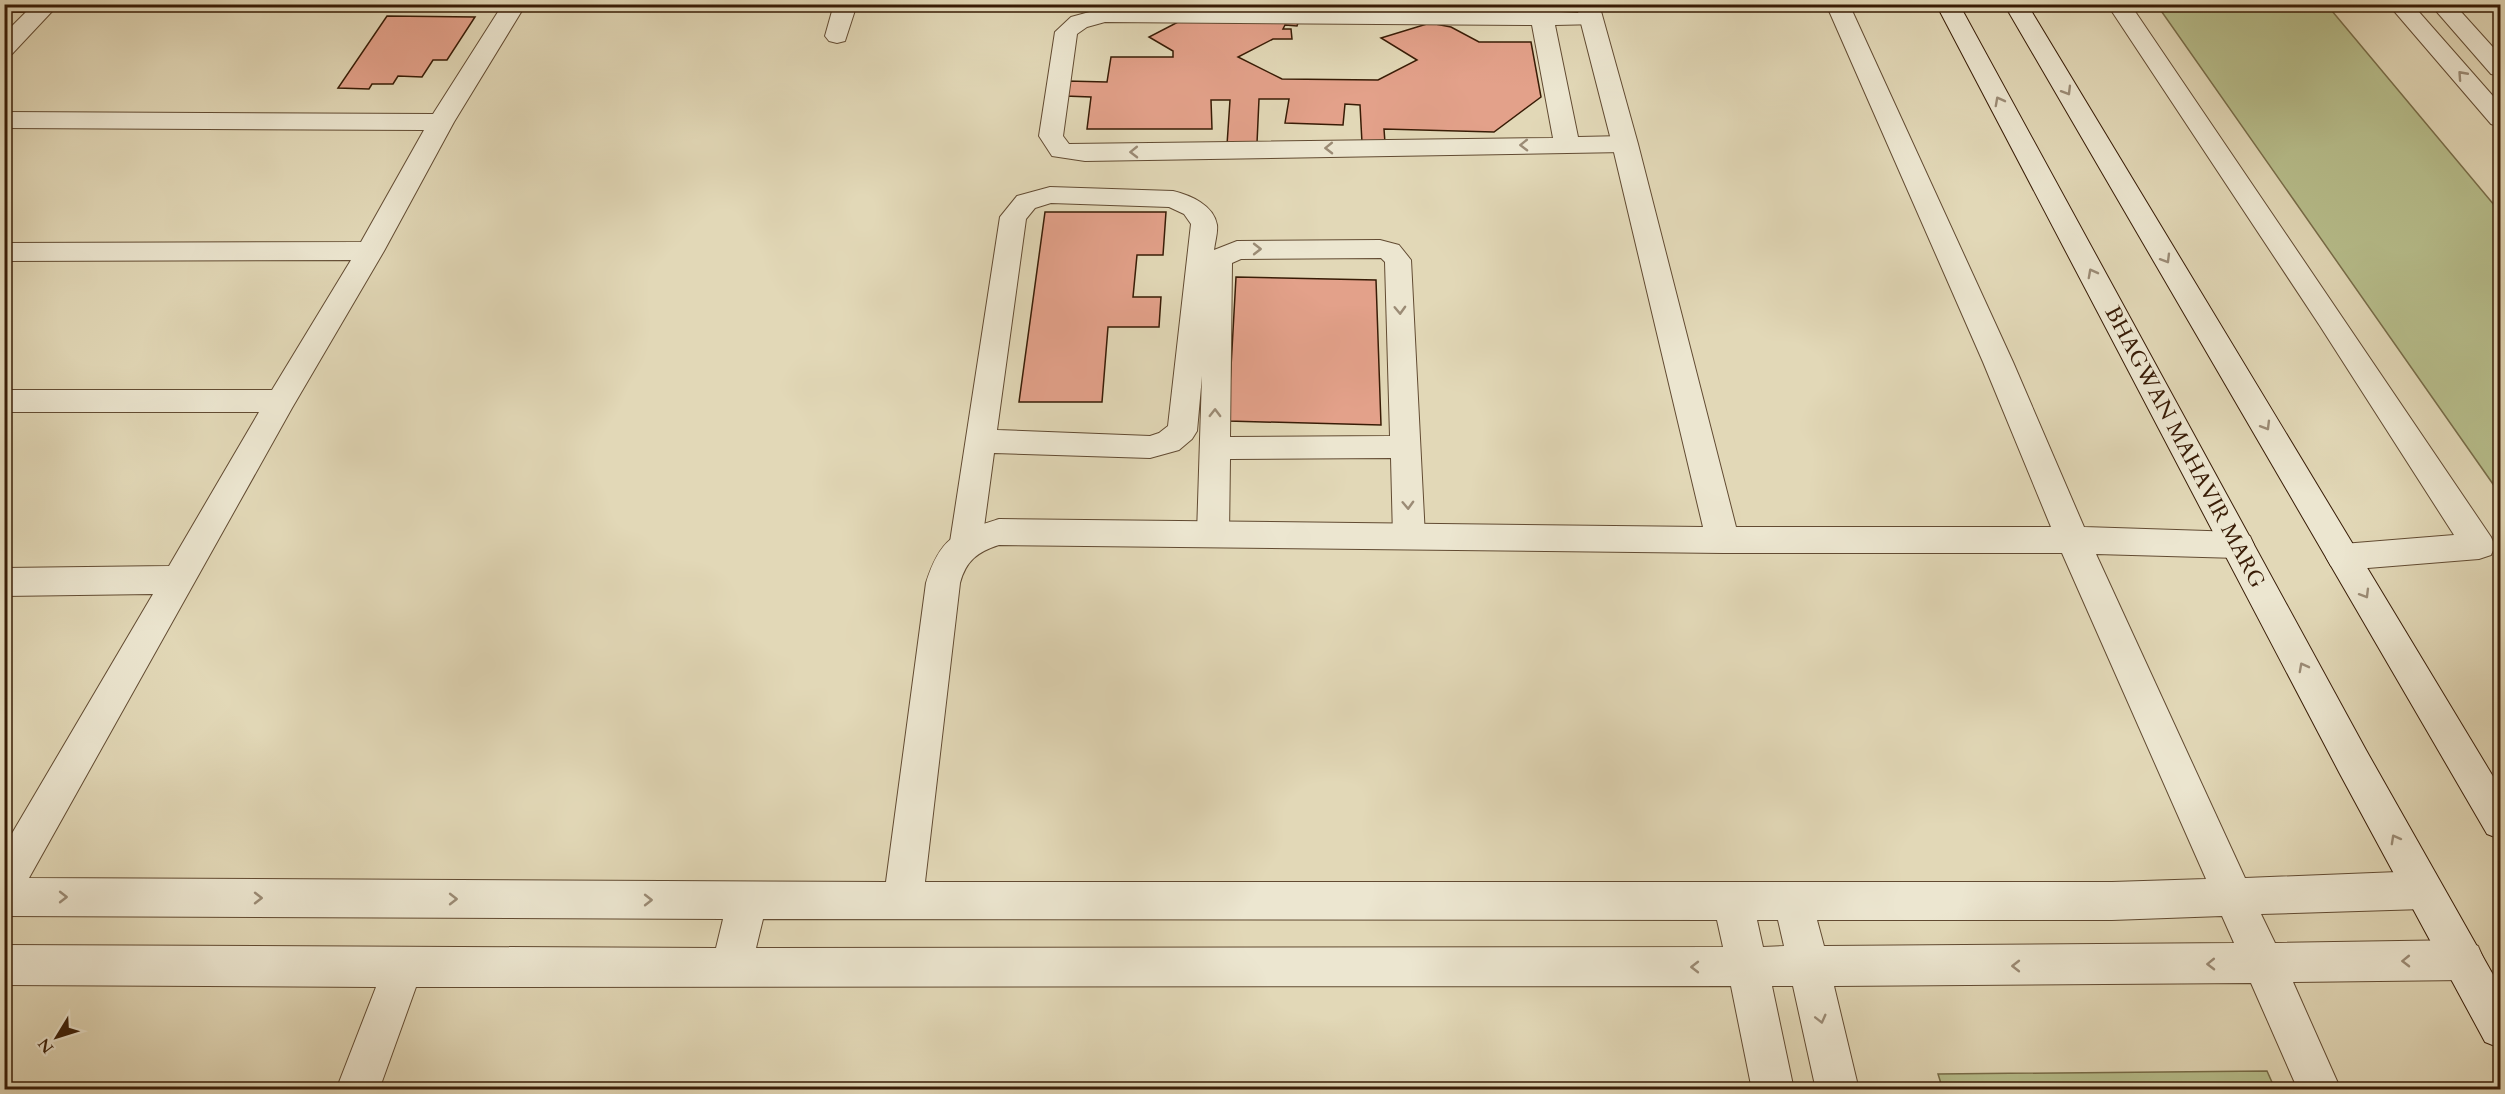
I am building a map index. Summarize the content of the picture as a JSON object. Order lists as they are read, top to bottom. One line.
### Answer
{"streets":{"street":["BHAGWAN MAHAVIR MARG"]},"north":"bottom left"}
